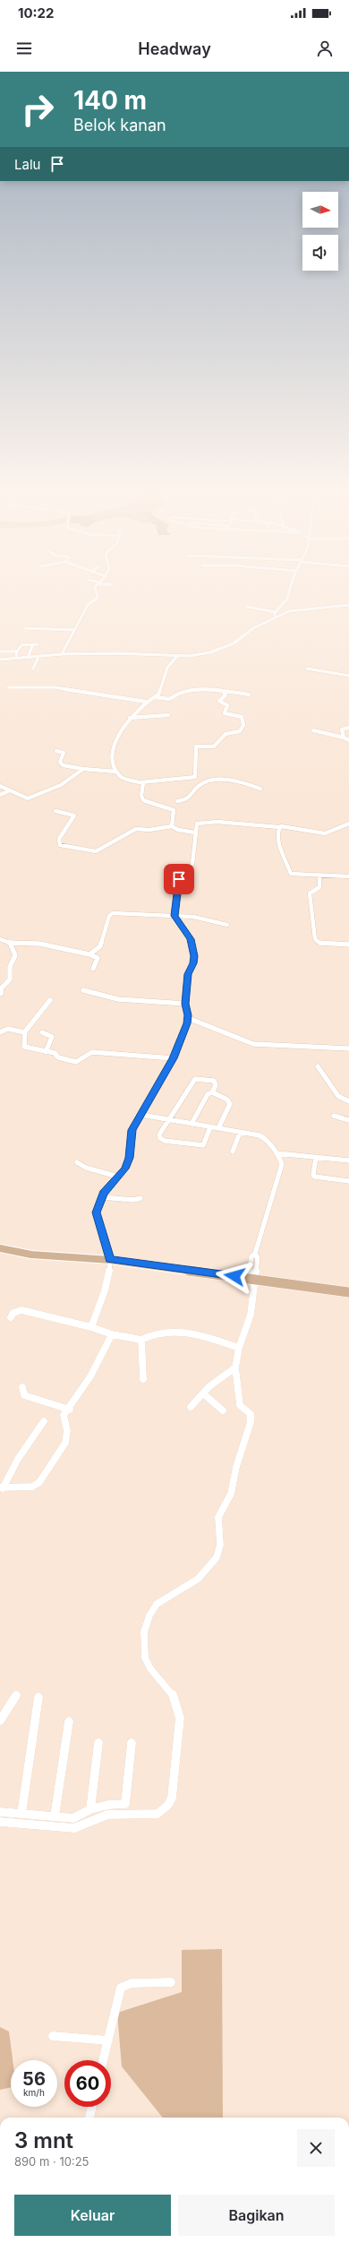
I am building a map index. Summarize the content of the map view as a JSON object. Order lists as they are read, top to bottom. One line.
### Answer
{"north":"right","page":{"status":"10:22","header":"Headway","turn":["140 m","Belok kanan"],"then":"Lalu","speed":"56 km/h","limit":"60","heading":["3 mnt","890 m · 10:25"],"buttons":["Keluar","Bagikan"]}}
